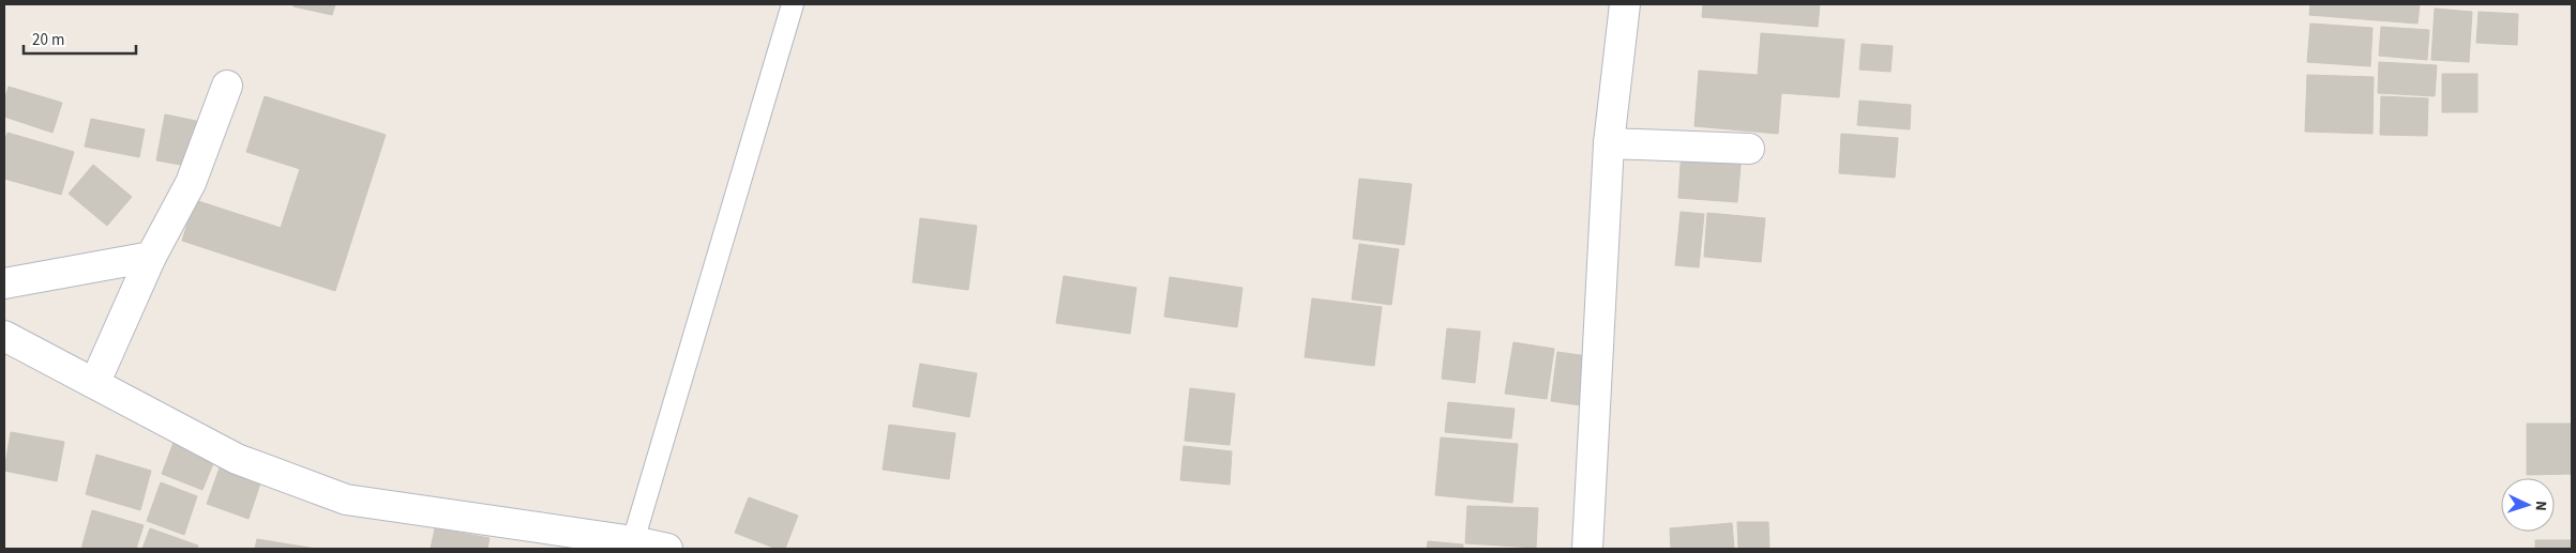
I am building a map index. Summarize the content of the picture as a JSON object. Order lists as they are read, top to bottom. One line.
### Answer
{"scale_bar":"20 m","north":"right"}
